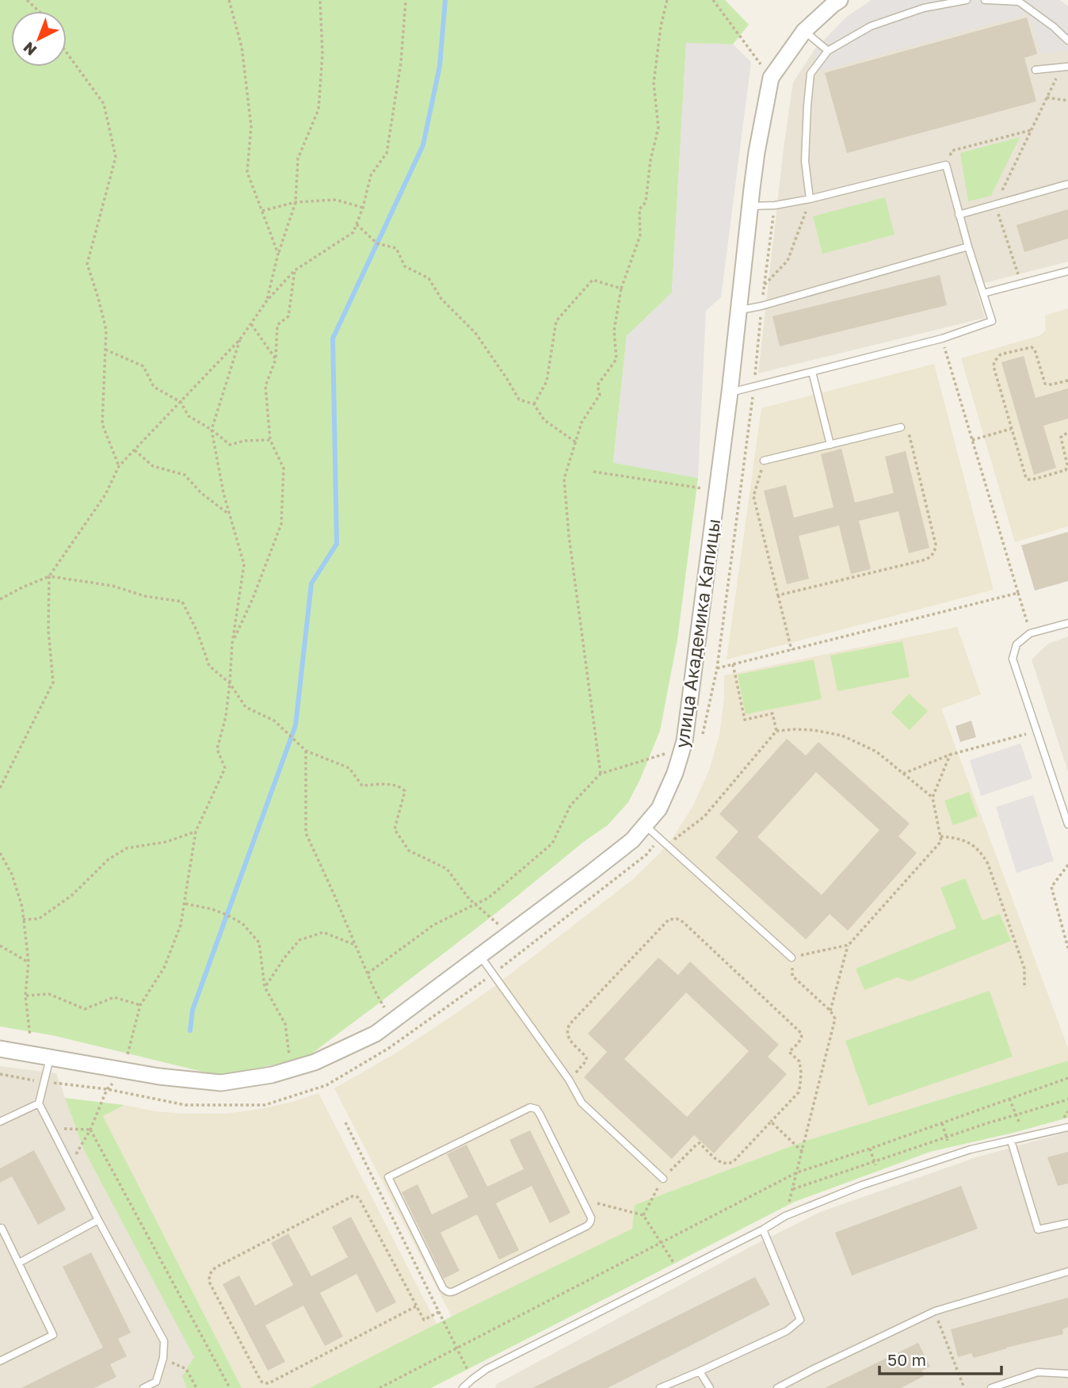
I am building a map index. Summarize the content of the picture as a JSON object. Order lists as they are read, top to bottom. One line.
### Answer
{"streets":{"street":["улица Академика Капицы"]},"scale_bar":"50 m","north":"bottom left"}
